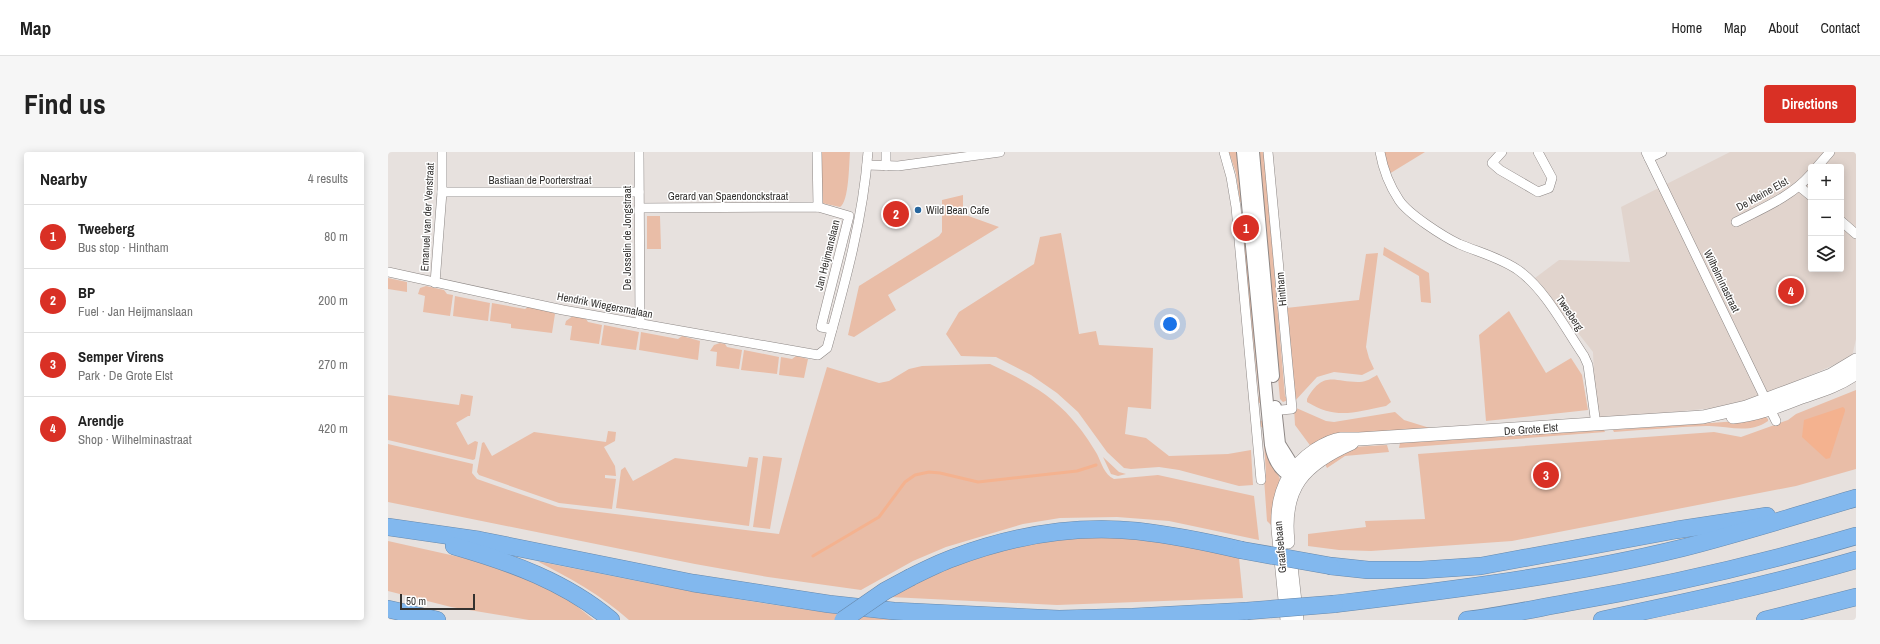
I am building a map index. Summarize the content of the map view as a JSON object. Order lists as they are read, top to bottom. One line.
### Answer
{"streets":{"main road":["De Grote Elst","Graafsebaan"],"street":["Bastiaan de Poorterstraat","De Kleine Elst","Gerard van Spaendonckstraat","Emanuel van der Venstraat","De Josselin de Jongstraat","Jan Heijmanslaan","Wilhelminastraat","Hintham","Hendrik Wiegersmalaan","Tweeberg"]},"crossings":[["Bastiaan de Poorterstraat","Emanuel van der Venstraat"],["Bastiaan de Poorterstraat","De Josselin de Jongstraat"],["Gerard van Spaendonckstraat","De Josselin de Jongstraat"],["Gerard van Spaendonckstraat","Jan Heijmanslaan"],["Emanuel van der Venstraat","Hendrik Wiegersmalaan"],["De Josselin de Jongstraat","Hendrik Wiegersmalaan"],["Jan Heijmanslaan","Hendrik Wiegersmalaan"],["Wilhelminastraat","De Grote Elst"],["Hintham","De Grote Elst"],["Hintham","Graafsebaan"],["Tweeberg","De Grote Elst"],["De Grote Elst","Graafsebaan"]],"places":["Wild Bean Cafe"],"scale_bar":"50 m","page":{"header":"Map","nav":["Home","Map","About","Contact"],"title":"Find us","buttons":"Directions","heading":["Nearby","4 results"],"map_buttons":["+","−"],"pins":["2","1","4","3"],"list":[{"mark":"1","name":"Tweeberg","note":"Bus stop · Hintham","value":"80 m"},{"mark":"2","name":"BP","note":"Fuel · Jan Heijmanslaan","value":"200 m"},{"mark":"3","name":"Semper Virens","note":"Park · De Grote Elst","value":"270 m"},{"mark":"4","name":"Arendje","note":"Shop · Wilhelminastraat","value":"420 m"}],"scale":"50 m"}}
